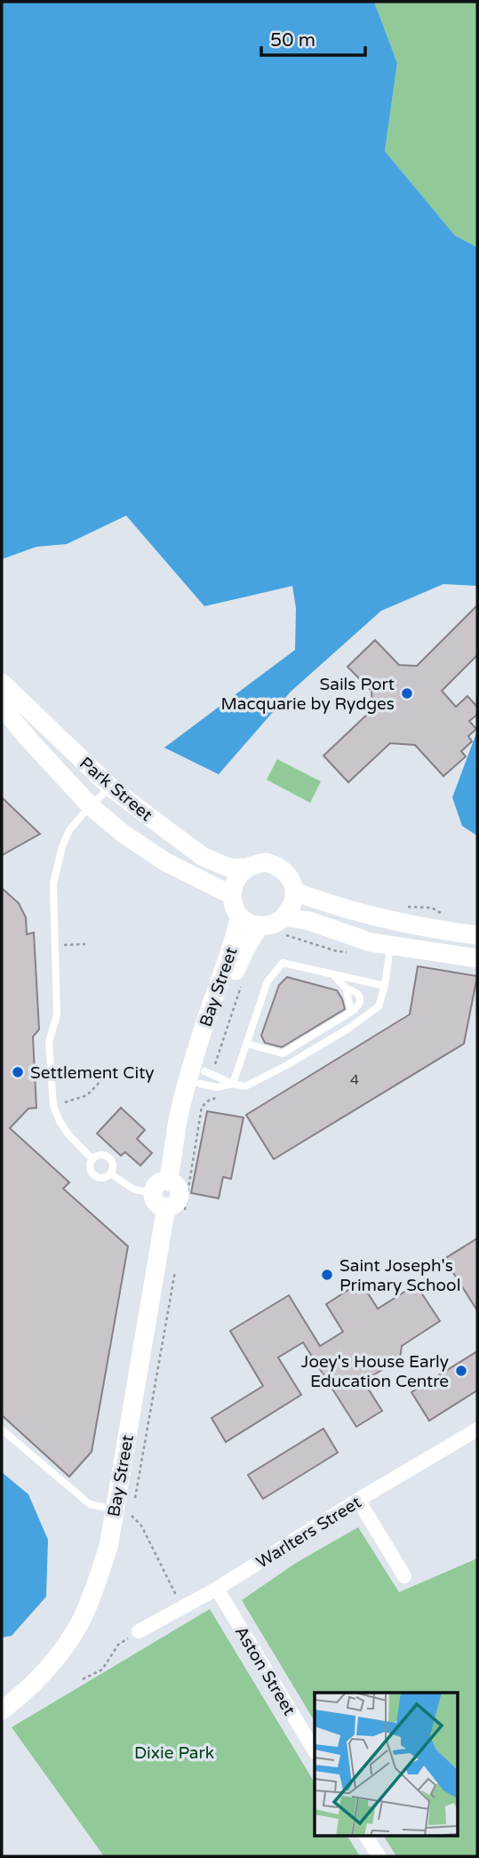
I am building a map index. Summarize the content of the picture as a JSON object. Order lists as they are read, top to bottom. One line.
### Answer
{"streets":{"street":["Park Street","Bay Street","Warlters Street","Aston Street"]},"crossings":[["Park Street","Bay Street"],["Warlters Street","Aston Street"]],"parks":["Dixie Park"],"places":["Sails Port Macquarie by Rydges","Settlement City","Saint Joseph's Primary School","Joey's House Early Education Centre"],"house_numbers":["4"],"scale_bar":"50 m"}
